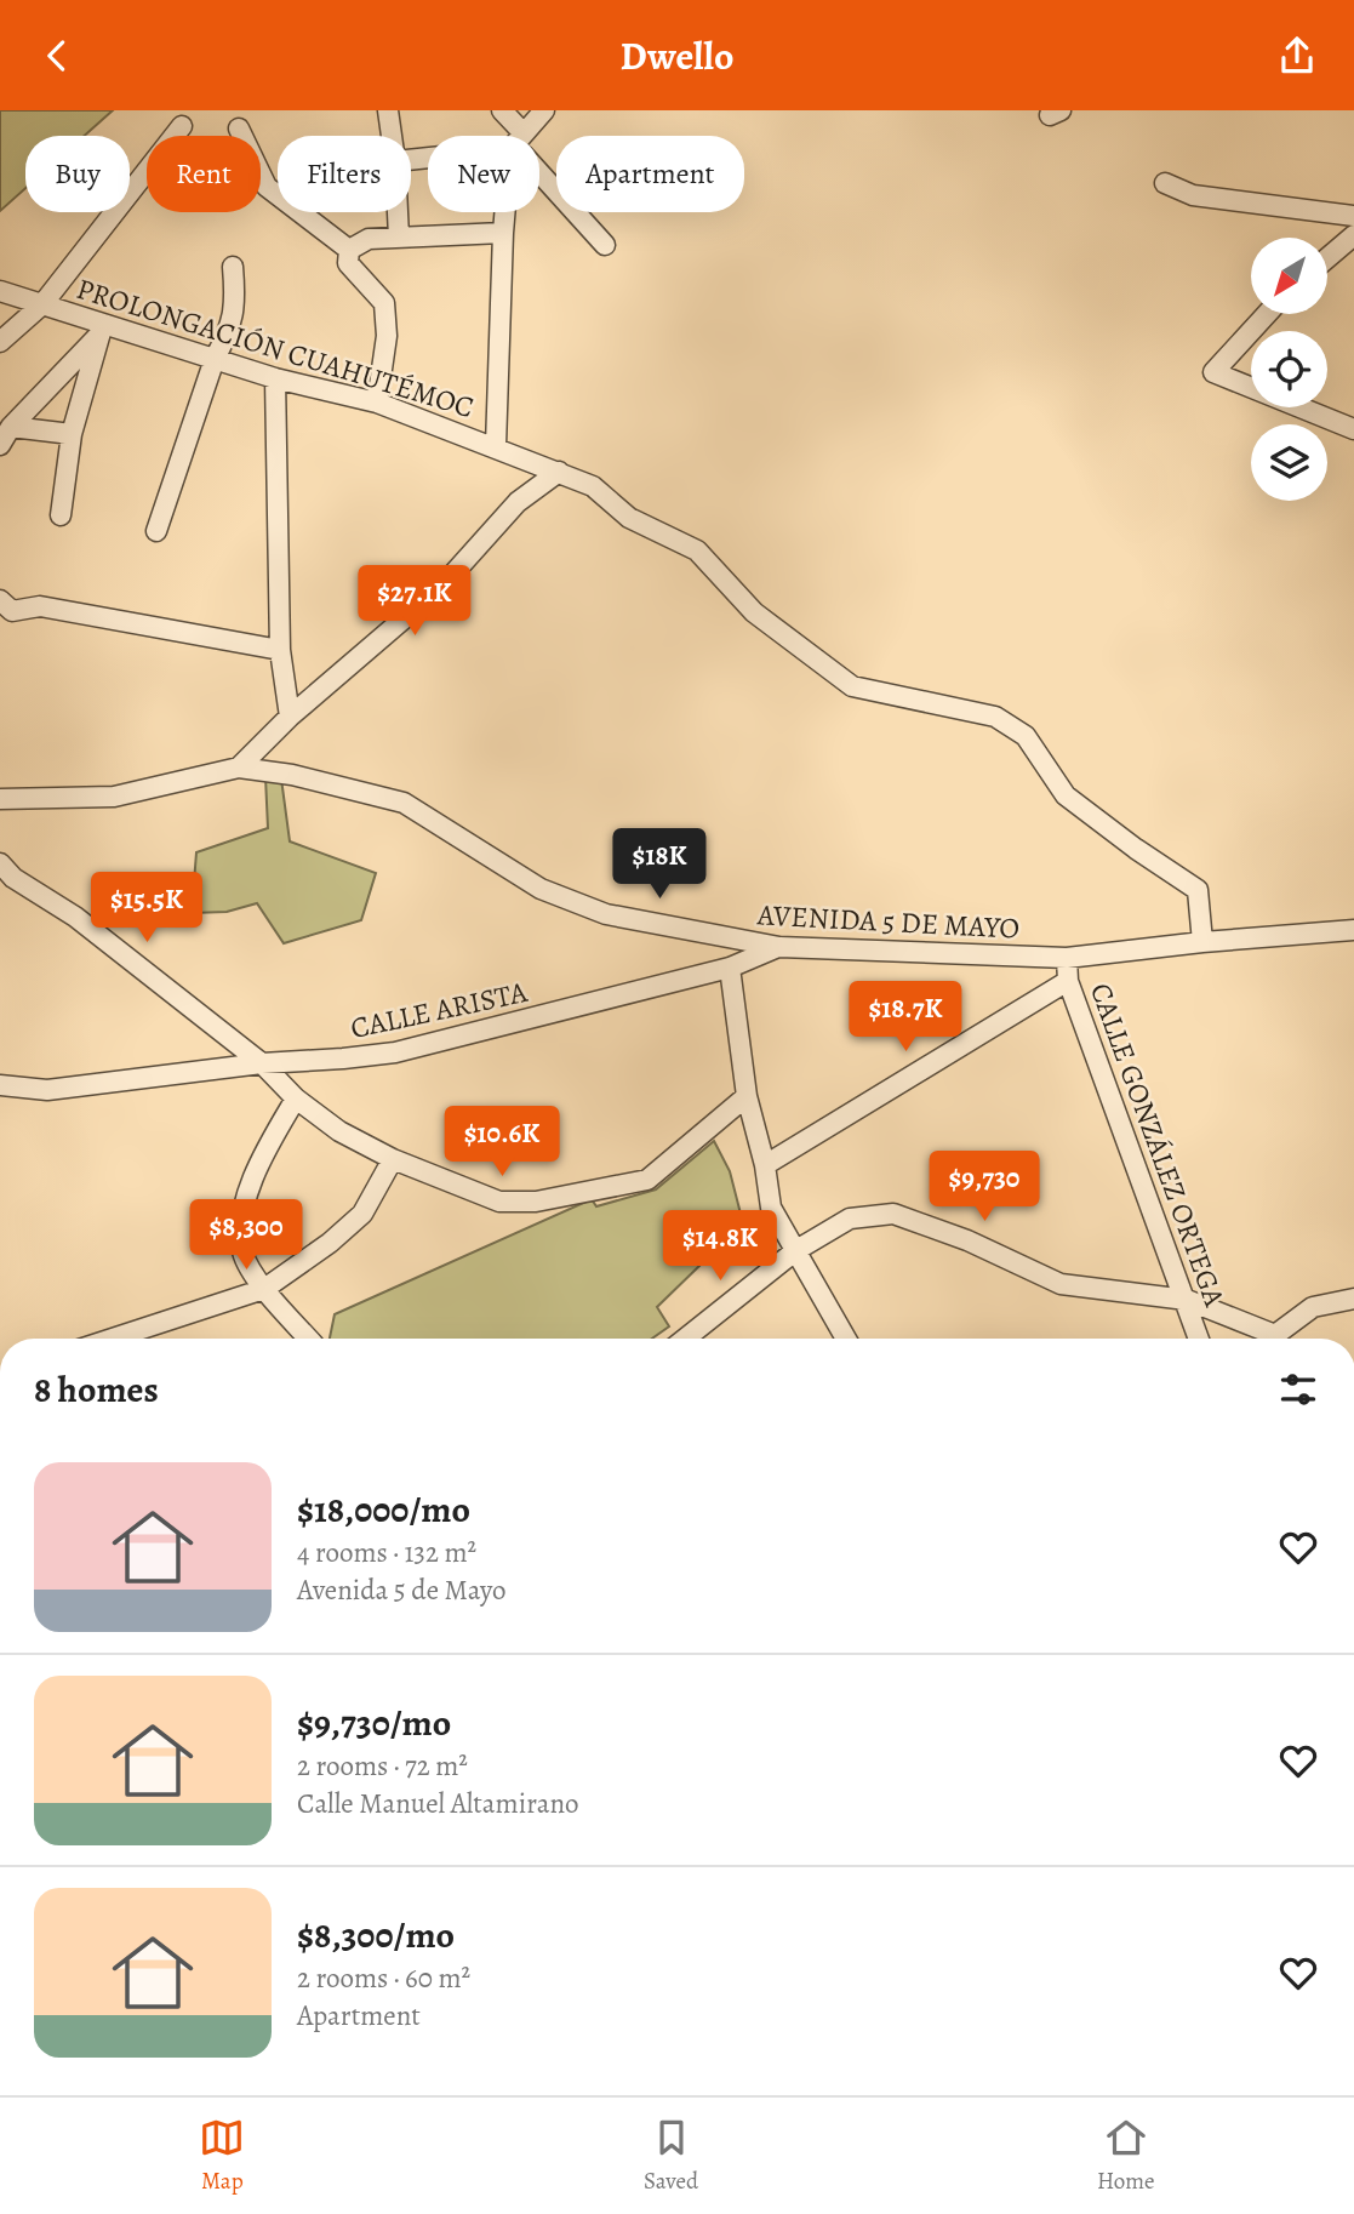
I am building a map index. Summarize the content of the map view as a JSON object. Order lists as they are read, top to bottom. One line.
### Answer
{"streets":{"street":["PROLONGACIÓN CUAHUTÉMOC","AVENIDA 5 DE MAYO","CALLE ARISTA","CALLE GONZÁLEZ ORTEGA"]},"crossings":[["PROLONGACIÓN CUAHUTÉMOC","AVENIDA 5 DE MAYO"],["AVENIDA 5 DE MAYO","CALLE ARISTA"],["AVENIDA 5 DE MAYO","CALLE GONZÁLEZ ORTEGA"]],"north":"bottom left","page":{"header":"Dwello","chip":["Buy","Rent","Filters","New","Apartment"],"price":["$27.1K","$18K","$15.5K","$18.7K","$10.6K","$9,730","$8,300","$14.8K"],"heading":"8 homes","list":[{"name":"$18,000/mo","note":"4 rooms · 132 m² · Avenida 5 de Mayo"},{"name":"$9,730/mo","note":"2 rooms · 72 m² · Calle Manuel Altamirano"},{"name":"$8,300/mo","note":"2 rooms · 60 m² · Apartment"}],"tabs":["Map","Saved","Home"]}}
